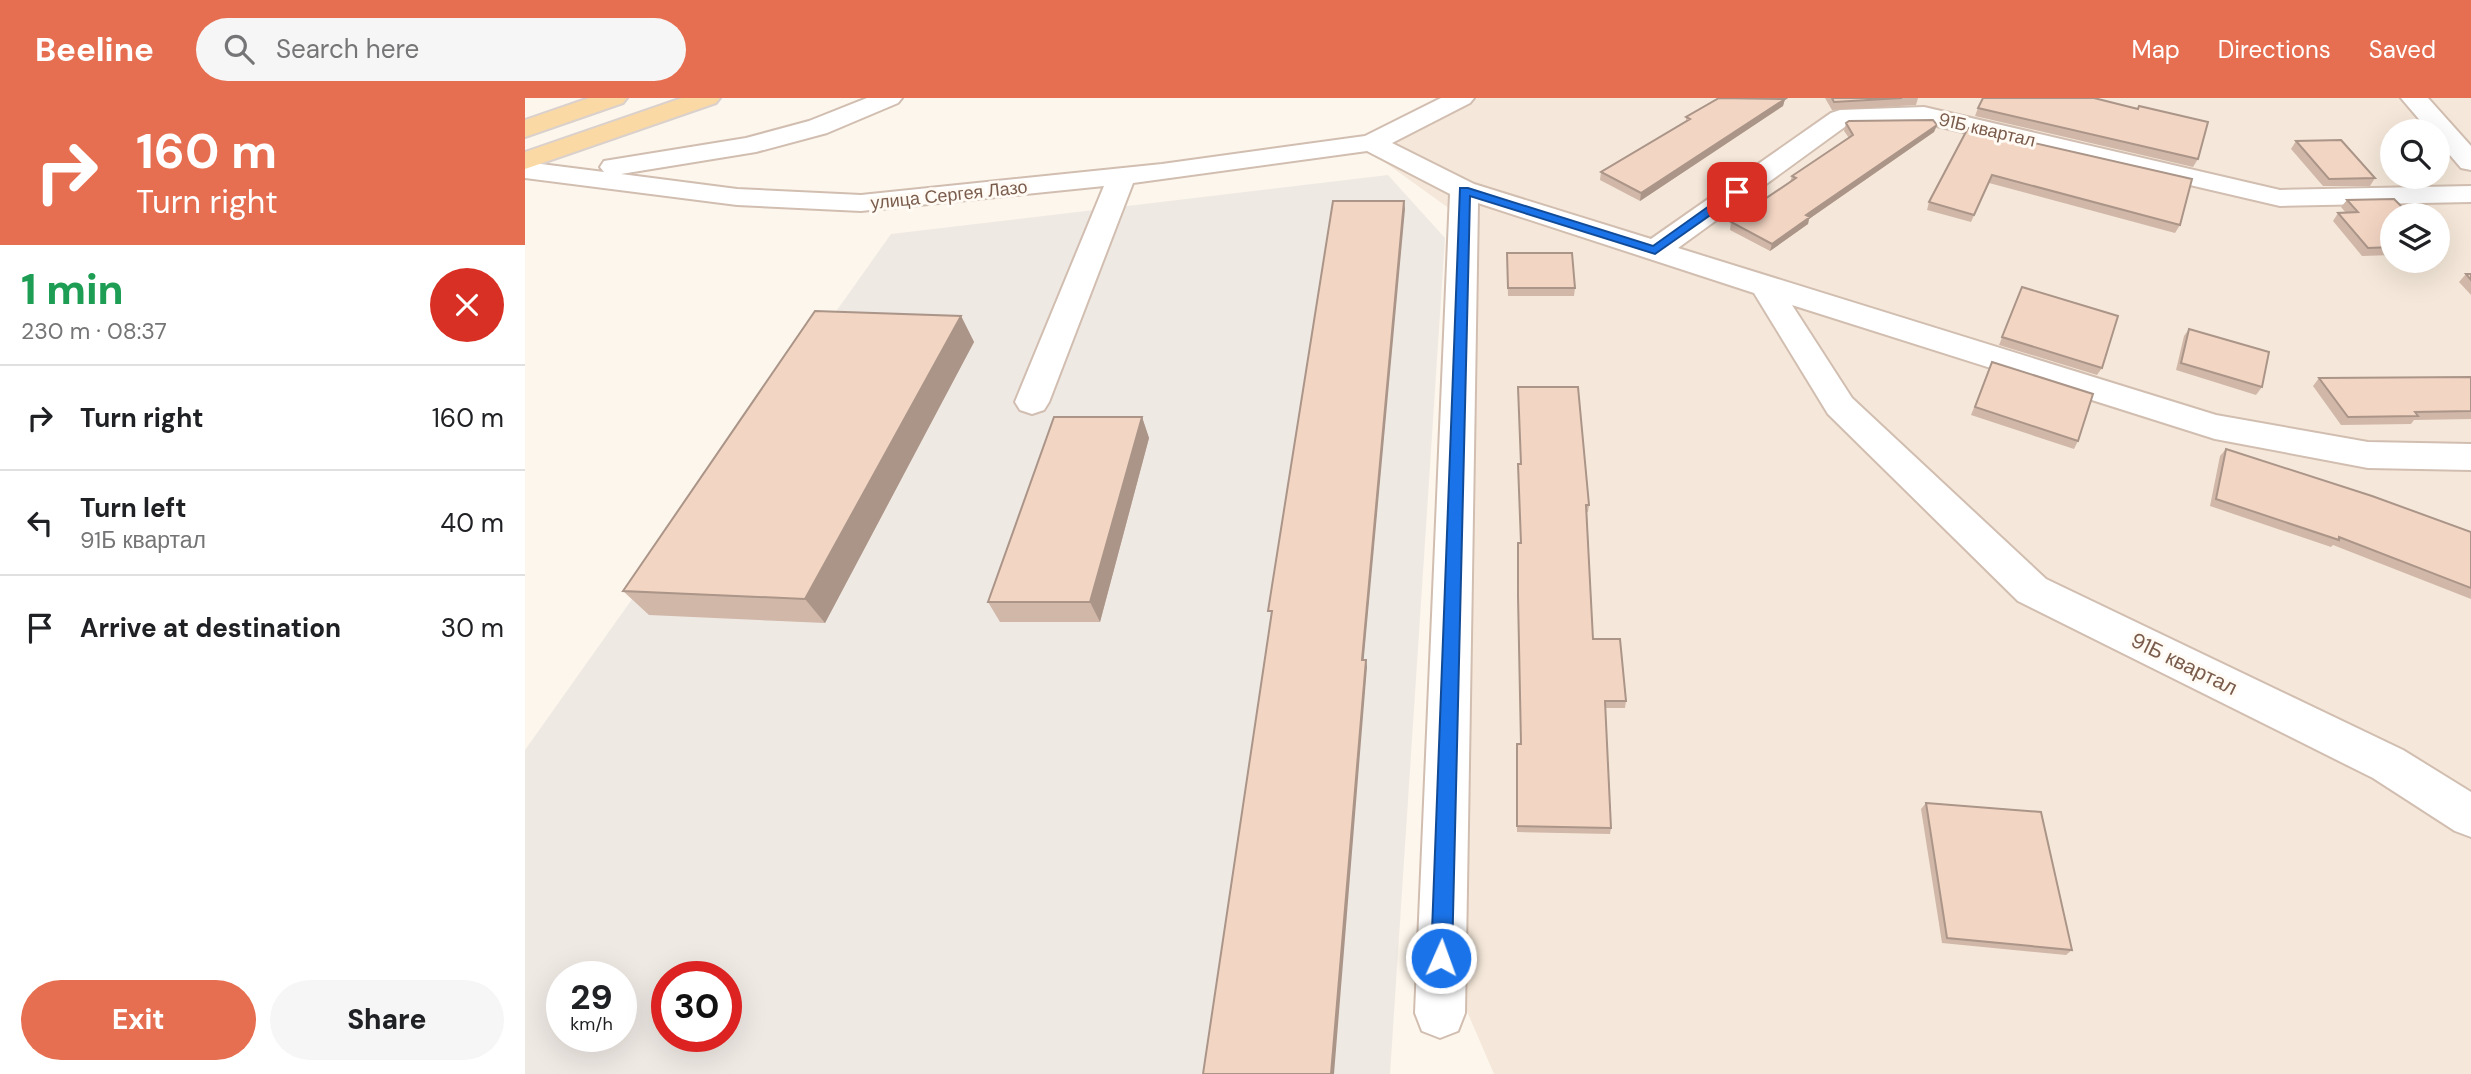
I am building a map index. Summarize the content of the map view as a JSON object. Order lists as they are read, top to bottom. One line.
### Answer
{"streets":{"street":["91Б квартал","улица Сергея Лазо"]},"page":{"header":"Beeline","search":"Search here","nav":["Map","Directions","Saved"],"turn":["160 m","Turn right"],"heading":["1 min","230 m · 08:37"],"list":[{"name":"Turn right","value":"160 m"},{"name":"Turn left","note":"91Б квартал","value":"40 m"},{"name":"Arrive at destination","value":"30 m"}],"speed":"29 km/h","limit":"30","buttons":["Exit","Share"]}}
